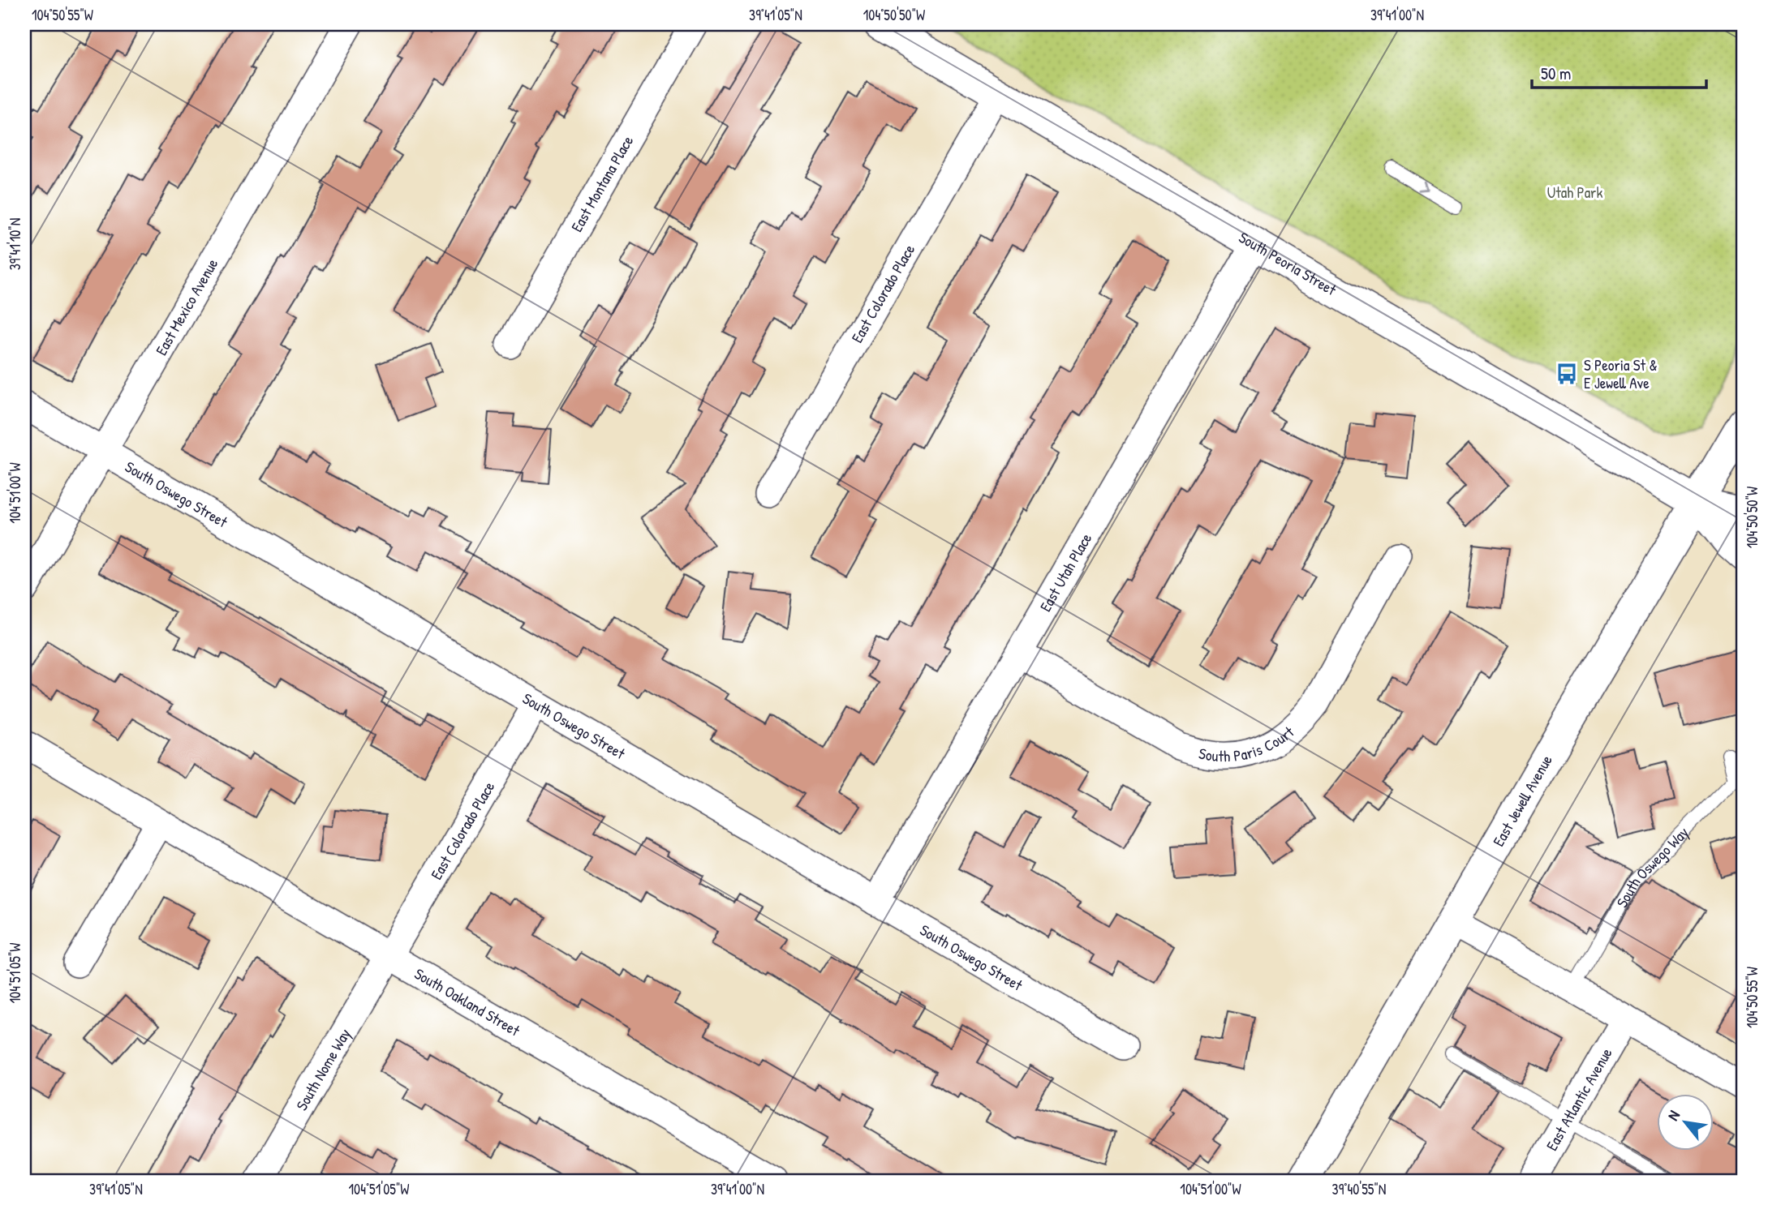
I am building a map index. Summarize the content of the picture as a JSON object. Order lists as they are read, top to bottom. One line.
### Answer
{"streets":{"main road":["South Peoria Street","East Jewell Avenue"],"street":["East Montana Place","East Colorado Place","East Mexico Avenue","South Oswego Street","East Utah Place","South Paris Court","South Oakland Street","South Nome Way","East Atlantic Avenue"],"lane":["South Oswego Way"]},"crossings":[["South Peoria Street","East Colorado Place"],["South Peoria Street","East Utah Place"],["South Peoria Street","East Jewell Avenue"],["East Colorado Place","South Oswego Street"],["East Colorado Place","South Oakland Street"],["East Colorado Place","South Nome Way"],["East Mexico Avenue","South Oswego Street"],["South Oswego Street","East Utah Place"],["East Utah Place","South Paris Court"],["South Oakland Street","South Nome Way"]],"parks":["Utah Park"],"places":{"bus stop":["S Peoria St & E Jewell Ave"]},"scale_bar":"50 m","north":"top left","coordinates":["104°50'55\"W","39°41'05\"N","104°50'50\"W","39°41'00\"N","39°41'10\"N","104°51'00\"W","104°51'05\"W","39°40'55\"N"]}
